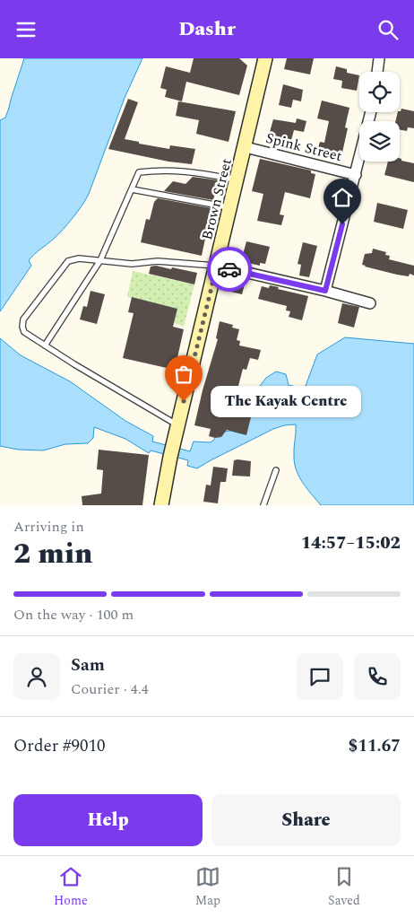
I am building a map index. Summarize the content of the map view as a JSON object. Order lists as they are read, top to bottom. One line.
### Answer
{"streets":{"main road":["Brown Street"],"street":["Spink Street"]},"crossings":[["Spink Street","Brown Street"]],"places":["The Kayak Centre"],"page":{"header":"Dashr","bubble":"The Kayak Centre","heading":["2 min","Arriving in","14:57–15:02"],"panel":["Sam","Courier · 4.4","Order #9010","$11.67"],"bar":"On the way · 100 m","buttons":["Help","Share"],"tabs":["Home","Map","Saved"]}}
